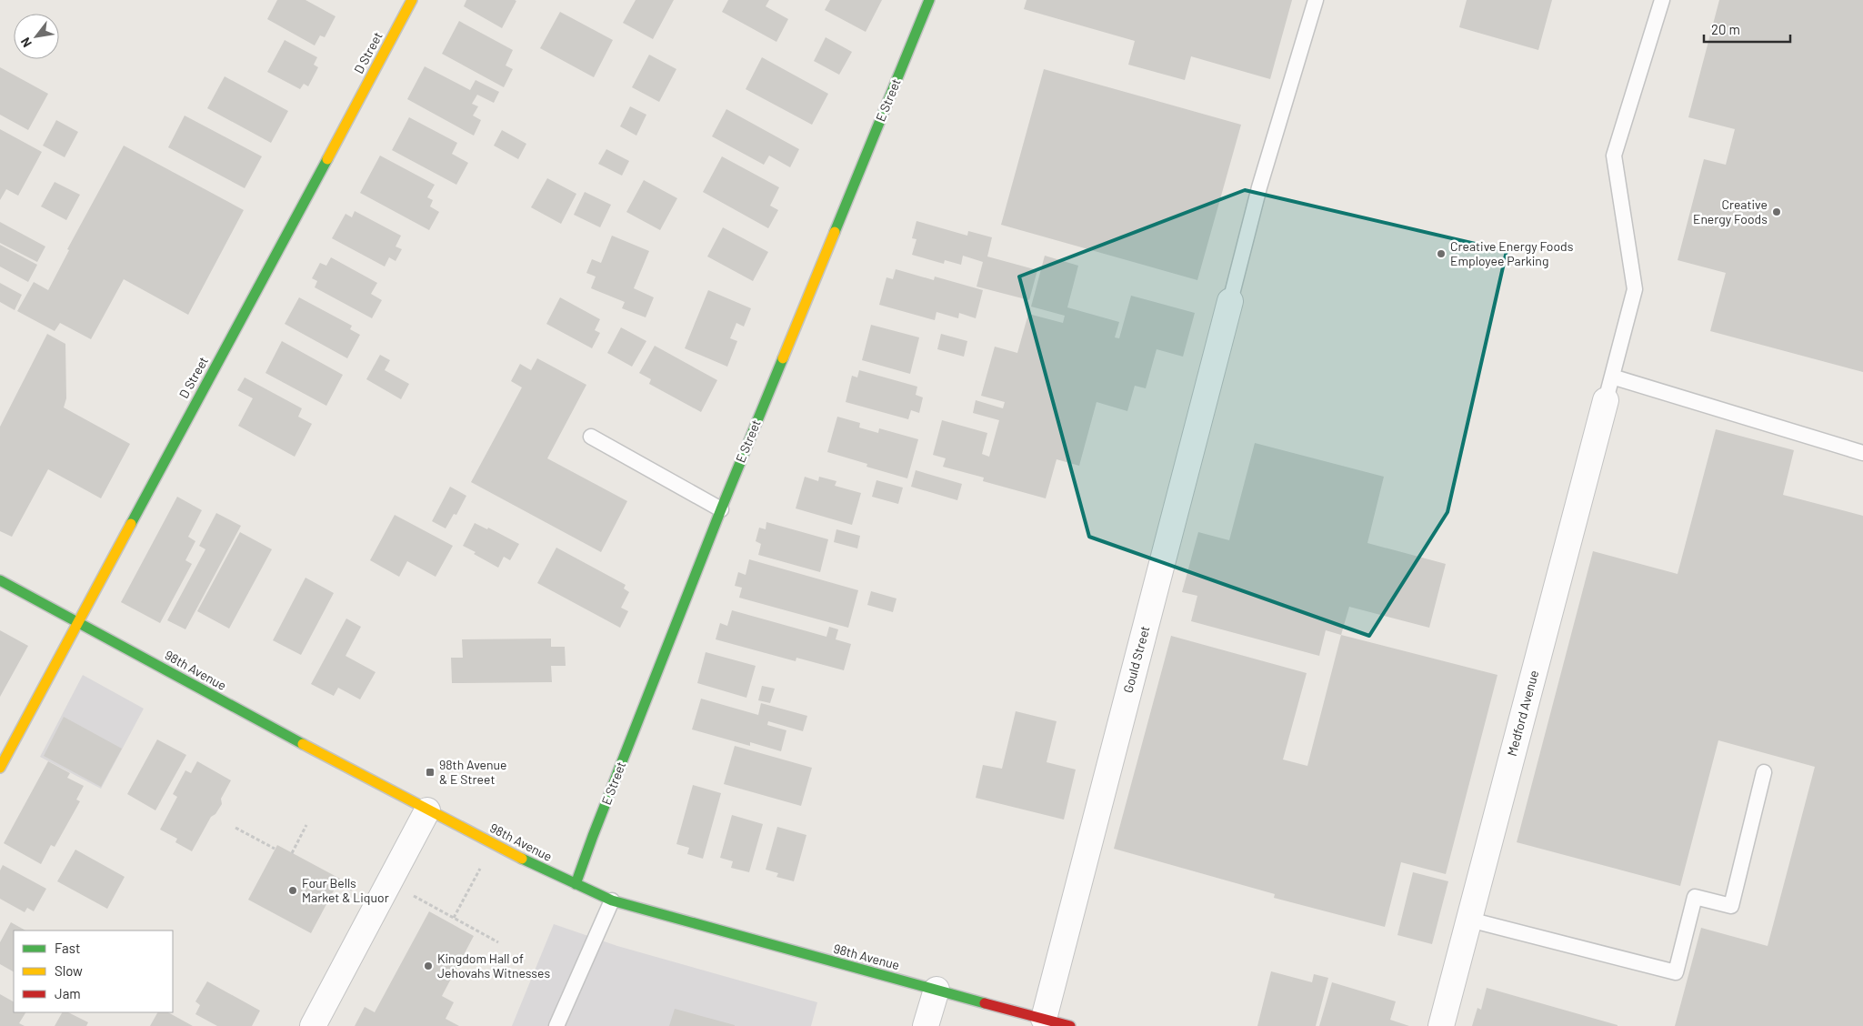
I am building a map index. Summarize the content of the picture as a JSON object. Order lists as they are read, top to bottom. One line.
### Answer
{"streets":{"street":["D Street","E Street","Gould Street","98th Avenue","Medford Avenue"]},"crossings":[["D Street","98th Avenue"],["E Street","98th Avenue"],["Gould Street","98th Avenue"]],"places":{"other":["Creative Energy Foods","Creative Energy Foods Employee Parking","Four Bells Market & Liquor","Kingdom Hall of Jehovahs Witnesses"],"transit":["98th Avenue & E Street"]},"legend":["Fast","Slow","Jam"],"scale_bar":"20 m","north":"bottom left"}
